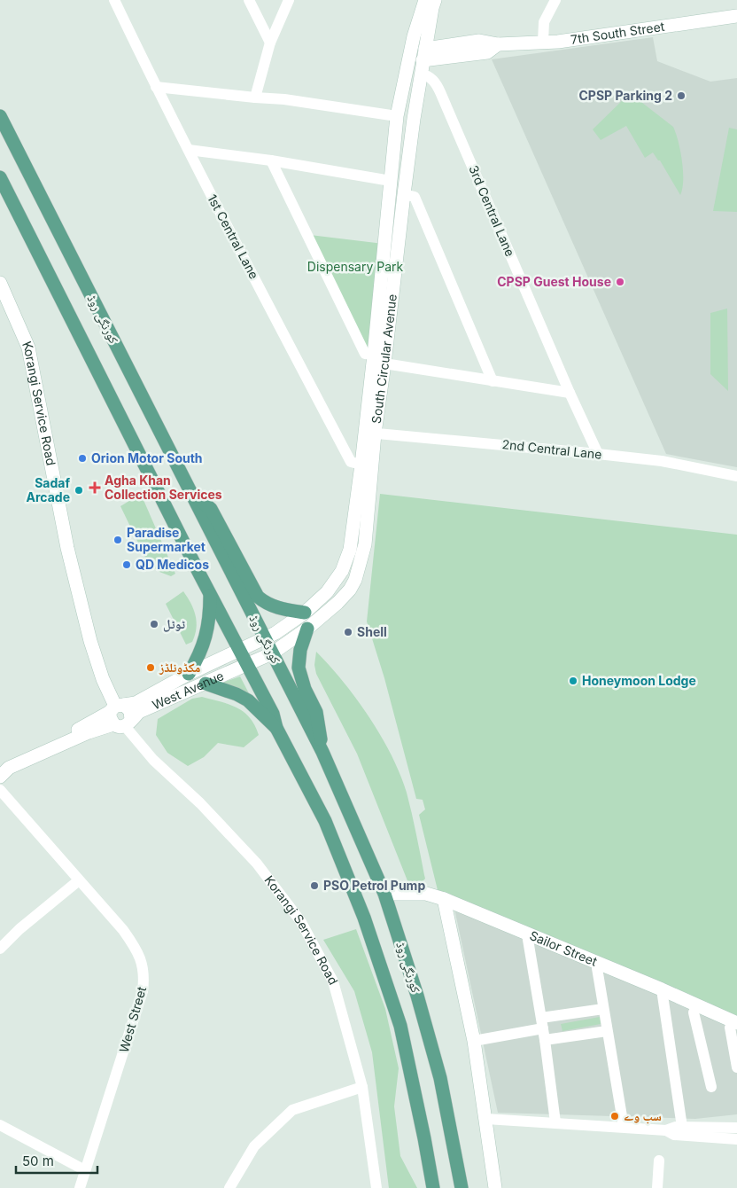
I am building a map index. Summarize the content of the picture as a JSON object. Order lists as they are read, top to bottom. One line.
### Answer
{"streets":{"main road":["کورنگی روڈ"],"street":["7th South Street","3rd Central Lane","1st Central Lane","South Circular Avenue","Korangi Service Road","2nd Central Lane","West Avenue","Sailor Street","West Street"]},"crossings":[["7th South Street","South Circular Avenue"],["3rd Central Lane","South Circular Avenue"],["3rd Central Lane","2nd Central Lane"],["1st Central Lane","South Circular Avenue"],["کورنگی روڈ","South Circular Avenue"],["کورنگی روڈ","West Avenue"],["کورنگی روڈ","Sailor Street"],["South Circular Avenue","2nd Central Lane"],["South Circular Avenue","West Avenue"],["Korangi Service Road","West Avenue"]],"parks":["Dispensary Park"],"places":{"other":["CPSP Parking 2","CPSP Guest House","Orion Motor South","Sadaf Arcade","Paradise Supermarket","QD Medicos","ٹوٹل","Shell","مکڈونلڈز","Honeymoon Lodge","PSO Petrol Pump","سب وے"],"health":["Agha Khan Collection Services"]},"scale_bar":"50 m"}
